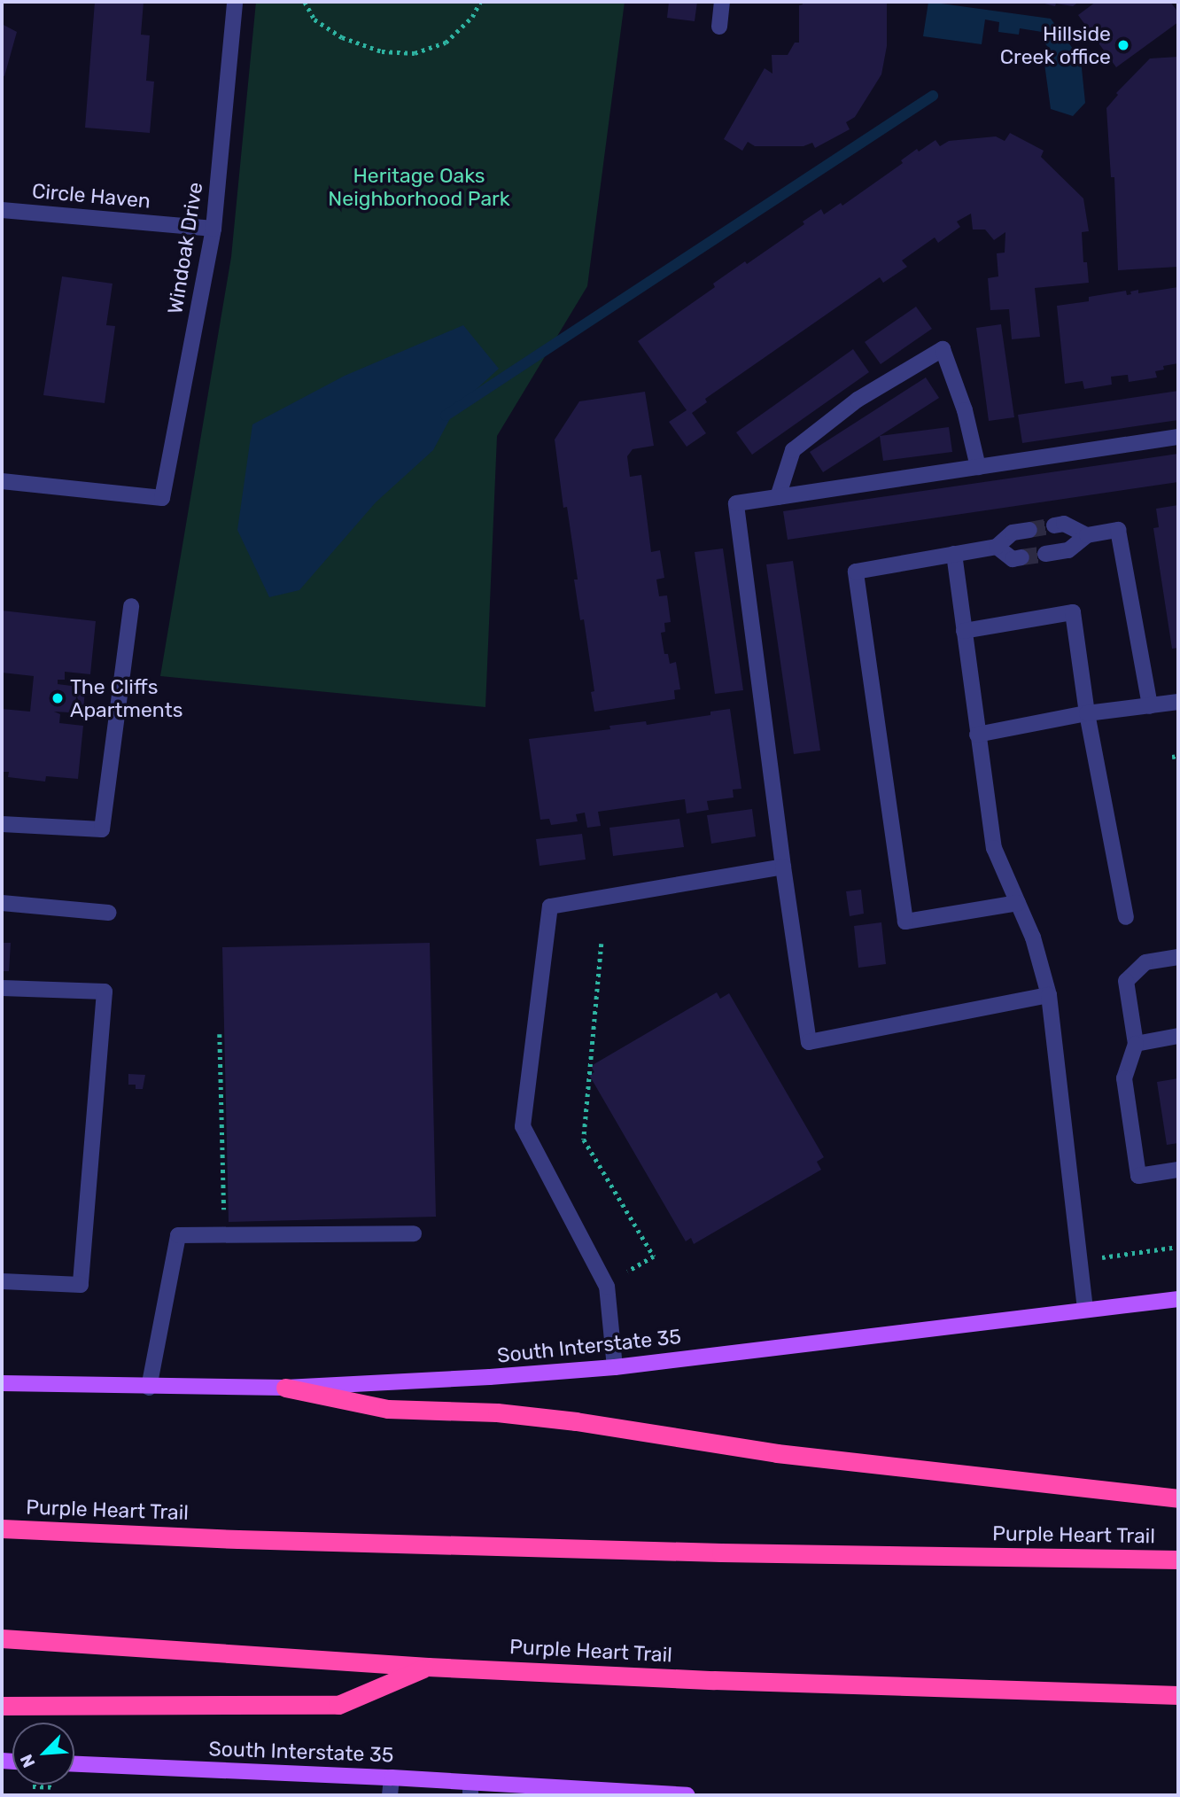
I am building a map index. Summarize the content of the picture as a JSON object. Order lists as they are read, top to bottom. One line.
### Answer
{"streets":{"highway":["Purple Heart Trail"],"main road":["South Interstate 35"],"street":["Circle Haven","Windoak Drive"]},"crossings":[["Circle Haven","Windoak Drive"]],"parks":["Heritage Oaks Neighborhood Park"],"places":["Hillside Creek office","The Cliffs Apartments"],"north":"bottom left"}
